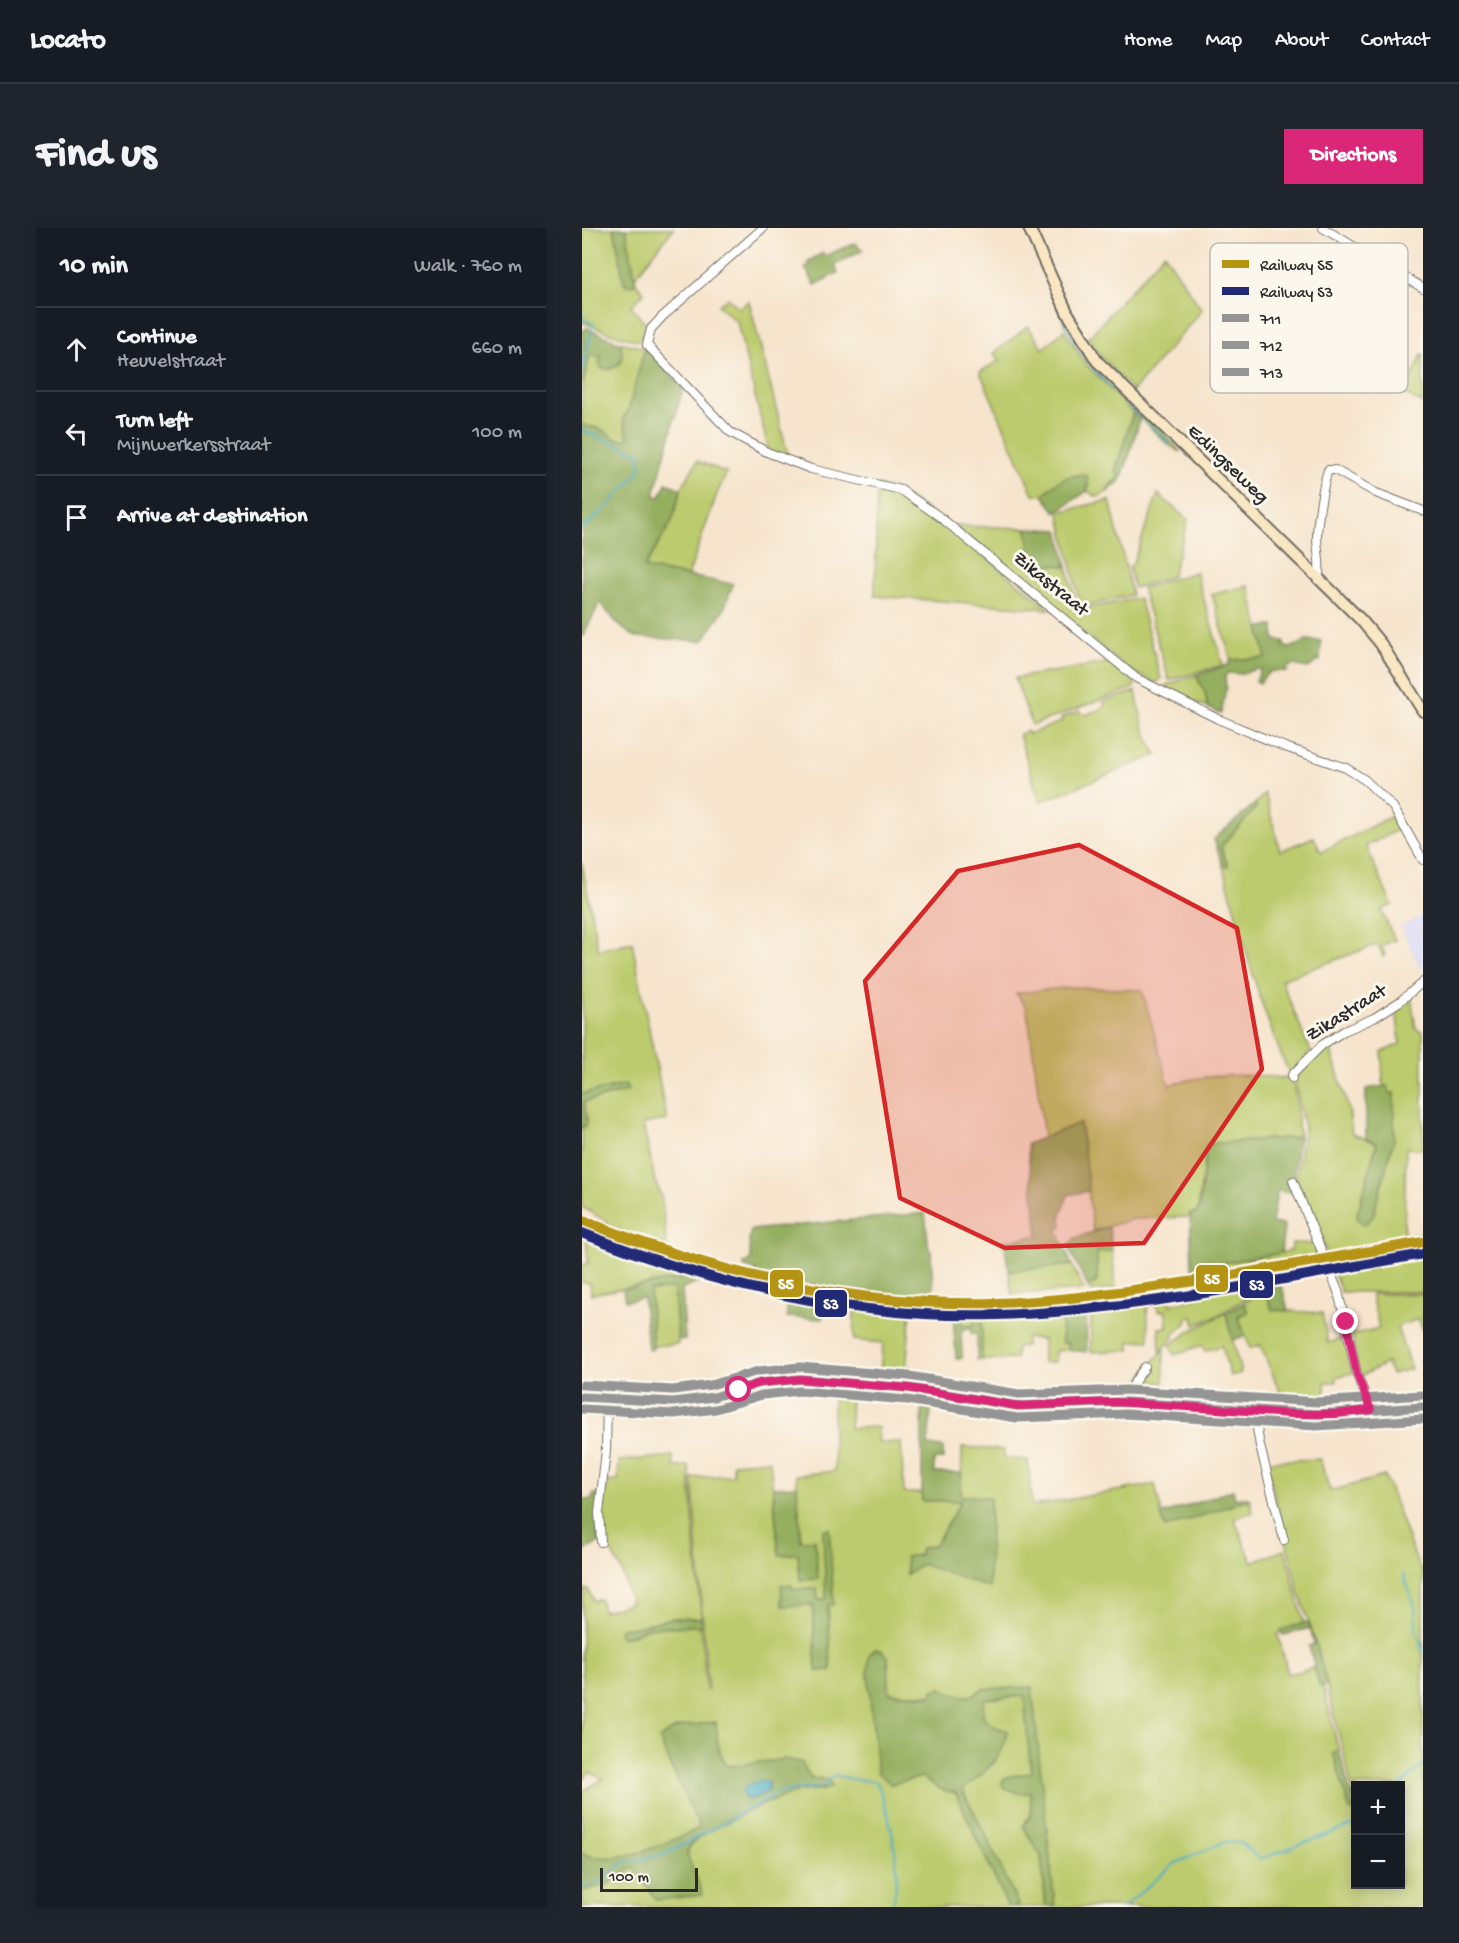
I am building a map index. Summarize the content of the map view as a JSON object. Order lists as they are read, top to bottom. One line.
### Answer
{"streets":{"street":["Edingseweg","Zikastraat"]},"lines":["rail line S5","rail line S3","transit line 713","transit line 711","transit line 712"],"legend":["Railway S5","Railway S3","711","712","713"],"scale_bar":"100 m","page":{"header":"Locato","nav":["Home","Map","About","Contact"],"buttons":"Directions","title":"Find us","heading":["10 min","Walk · 760 m"],"list":[["Continue","Heuvelstraat","660 m"],["Turn left","Mijnwerkersstraat","100 m"],"Arrive at destination"],"map_buttons":["+","−"],"scale":"100 m"}}
